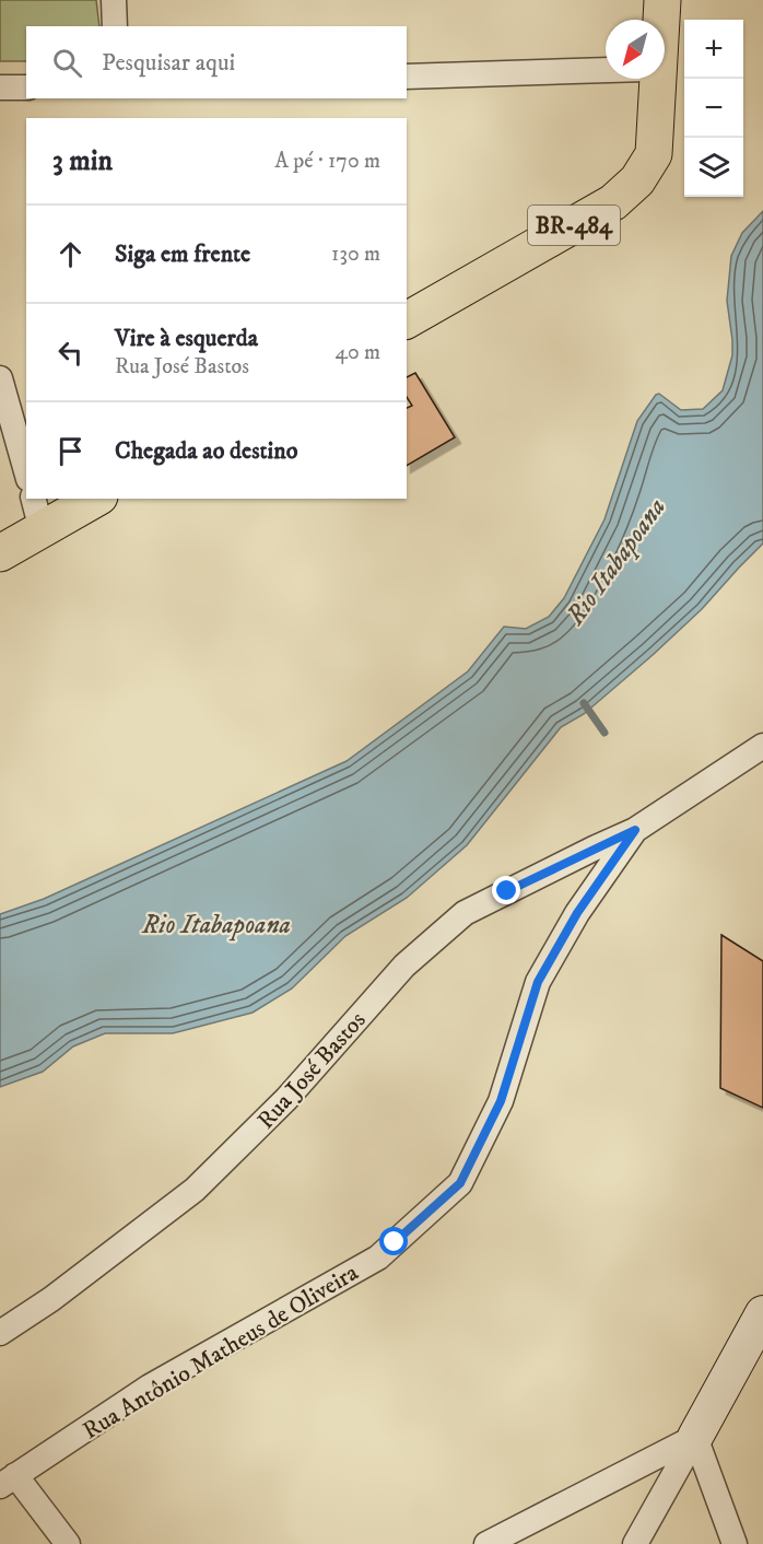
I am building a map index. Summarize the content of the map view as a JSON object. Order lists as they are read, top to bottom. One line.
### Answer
{"streets":{"main road":["BR-484"],"street":["Rua José Bastos","Rua Antônio Matheus de Oliveira"]},"crossings":[["Rua José Bastos","Rua Antônio Matheus de Oliveira"]],"water":["Rio Itabapoana"],"north":"bottom left","page":{"map_buttons":["+","−"],"search":"Pesquisar aqui","heading":["3 min","A pé · 170 m"],"list":[["Siga em frente","130 m"],["Vire à esquerda","Rua José Bastos","40 m"],"Chegada ao destino"]}}
